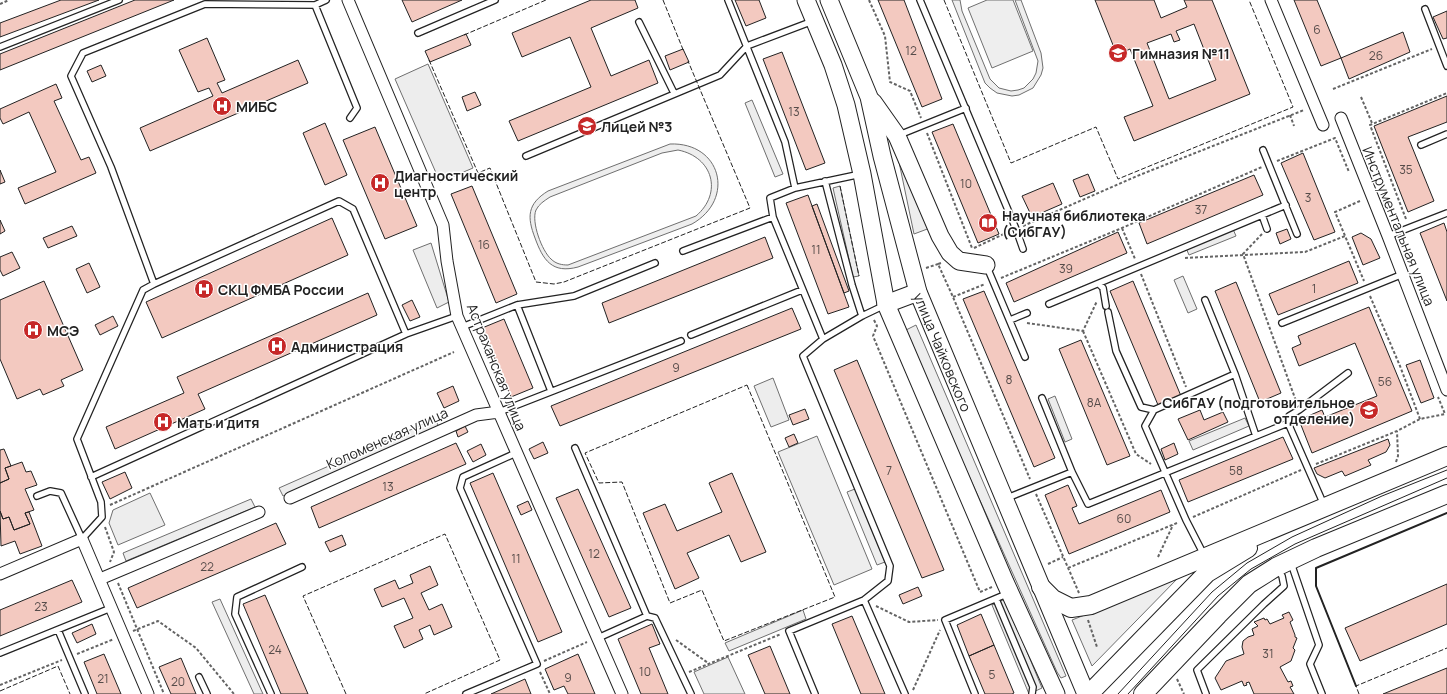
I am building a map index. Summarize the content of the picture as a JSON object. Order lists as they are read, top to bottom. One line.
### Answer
{"streets":{"main road":["улица Чайковского"],"street":["Инструментальная улица","Астраханская улица","Коломенская улица"]},"crossings":[["Астраханская улица","Коломенская улица"]],"places":{"school or university":["Гимназия №11","Лицей №3","СибГАУ (подготовительное отделение)"],"hospital":["МИБС","Диагностический центр","СКЦ ФМБА России","МСЭ","Администрация","Мать и дитя"],"library":["Научная библиотека (СибГАУ)"]},"house_numbers":["6","12","26","13","35","10","3","37","16","11","39","1","9","8","56","8А","7","58","13","60","12","11","22","23","24","31","10","5","9","21","20"]}
